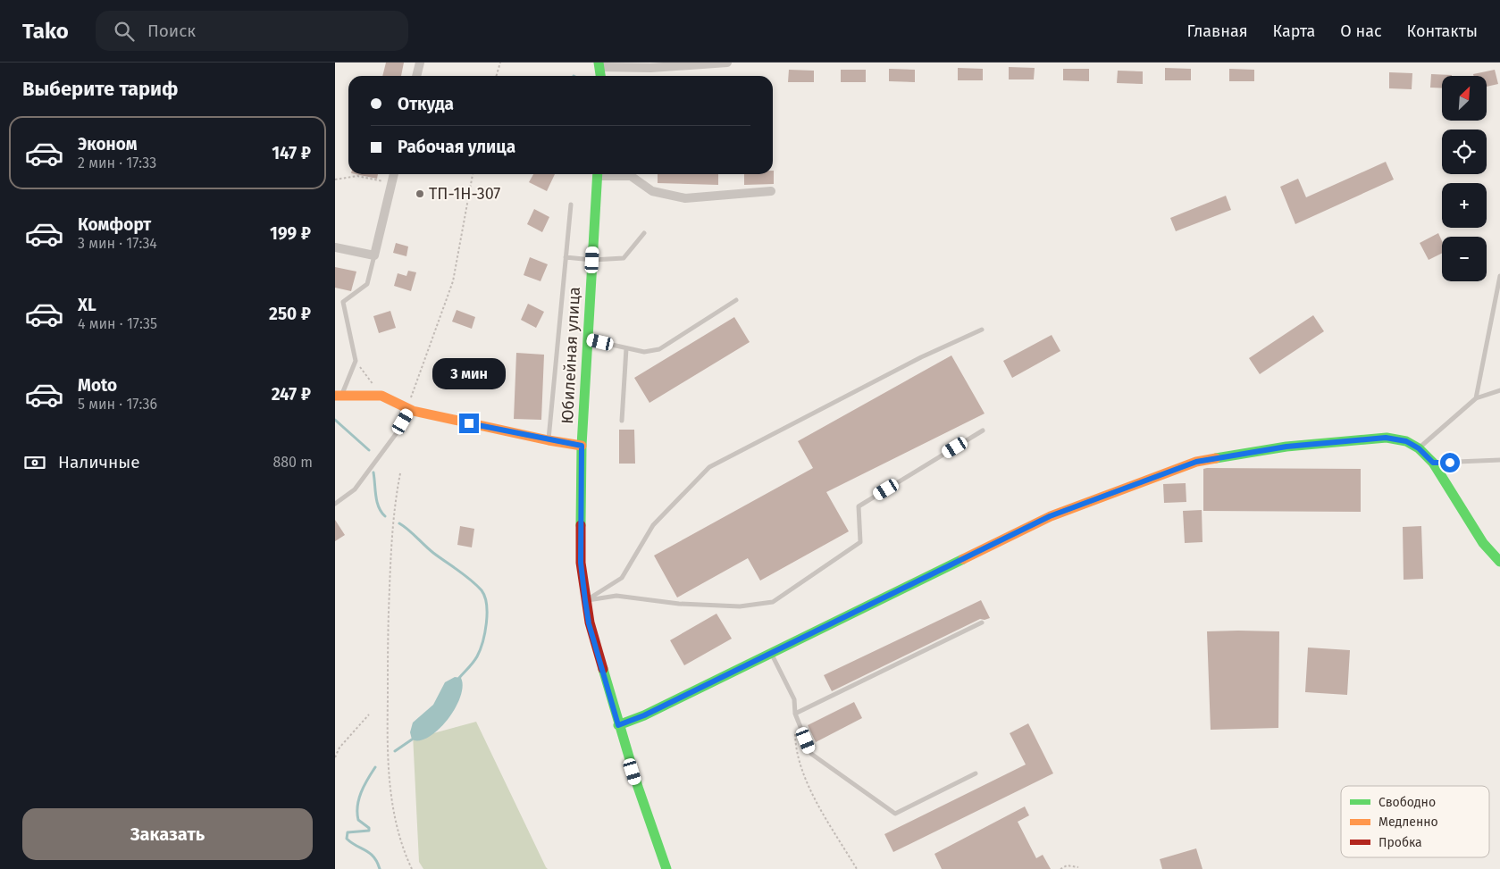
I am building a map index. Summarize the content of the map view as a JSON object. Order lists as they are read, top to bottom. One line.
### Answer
{"streets":{"street":["Юбилейная улица"]},"places":["ТП-1Н-307"],"legend":["Свободно","Медленно","Пробка"],"north":"top right","page":{"header":"Tako","search":"Поиск","nav":["Главная","Карта","О нас","Контакты"],"heading":"Выберите тариф","map_buttons":["+","−"],"banner":["Откуда","Рабочая улица"],"list":[{"name":"Эконом","note":"2 мин · 17:33","value":"147 ₽"},{"name":"Комфорт","note":"3 мин · 17:34","value":"199 ₽"},{"name":"XL","note":"4 мин · 17:35","value":"250 ₽"},{"name":"Moto","note":"5 мин · 17:36","value":"247 ₽"}],"bubble":"3 мин","pay":["Наличные","880 m"],"buttons":"Заказать"}}
